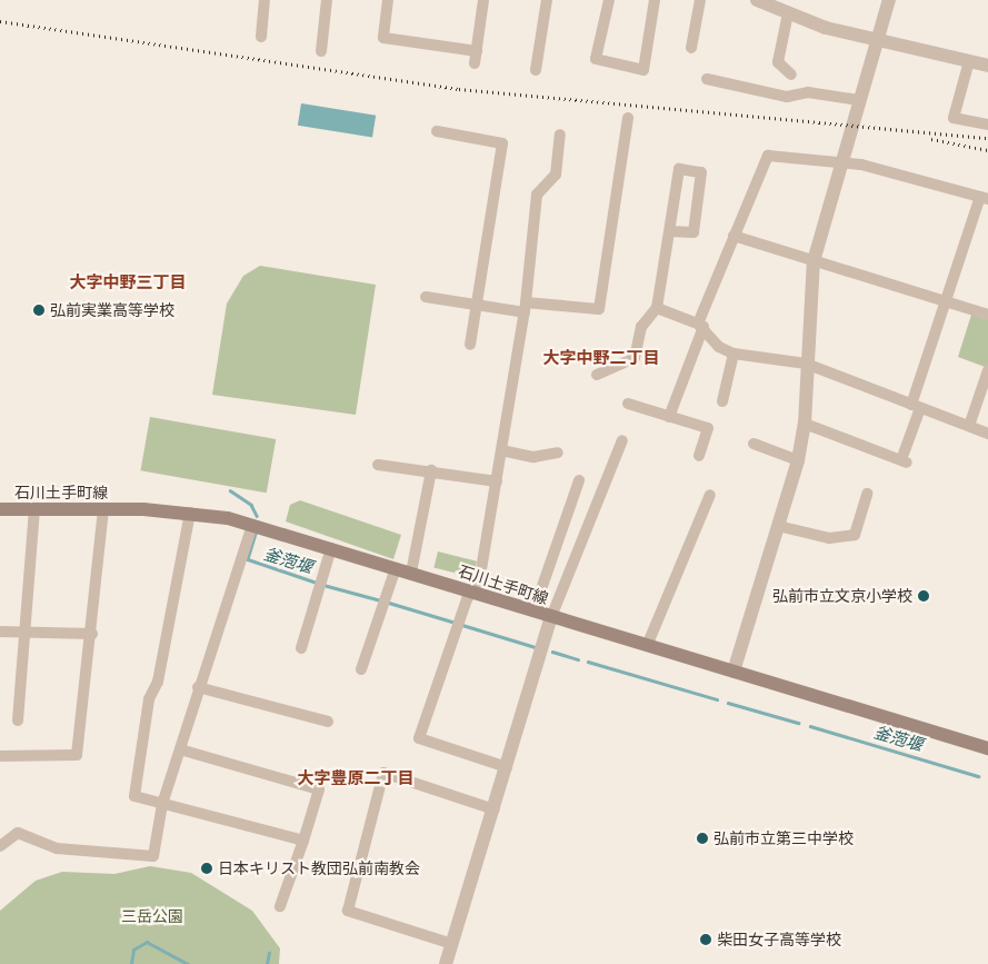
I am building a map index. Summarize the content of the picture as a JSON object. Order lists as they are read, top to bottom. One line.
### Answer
{"streets":{"main road":["石川土手町線"]},"districts":["大字中野三丁目","大字中野二丁目","大字豊原二丁目"],"water":["釜萢堰"],"parks":["三岳公園"],"places":["弘前実業高等学校","弘前市立文京小学校","弘前市立第三中学校","日本キリスト教団弘前南教会","柴田女子高等学校"]}
